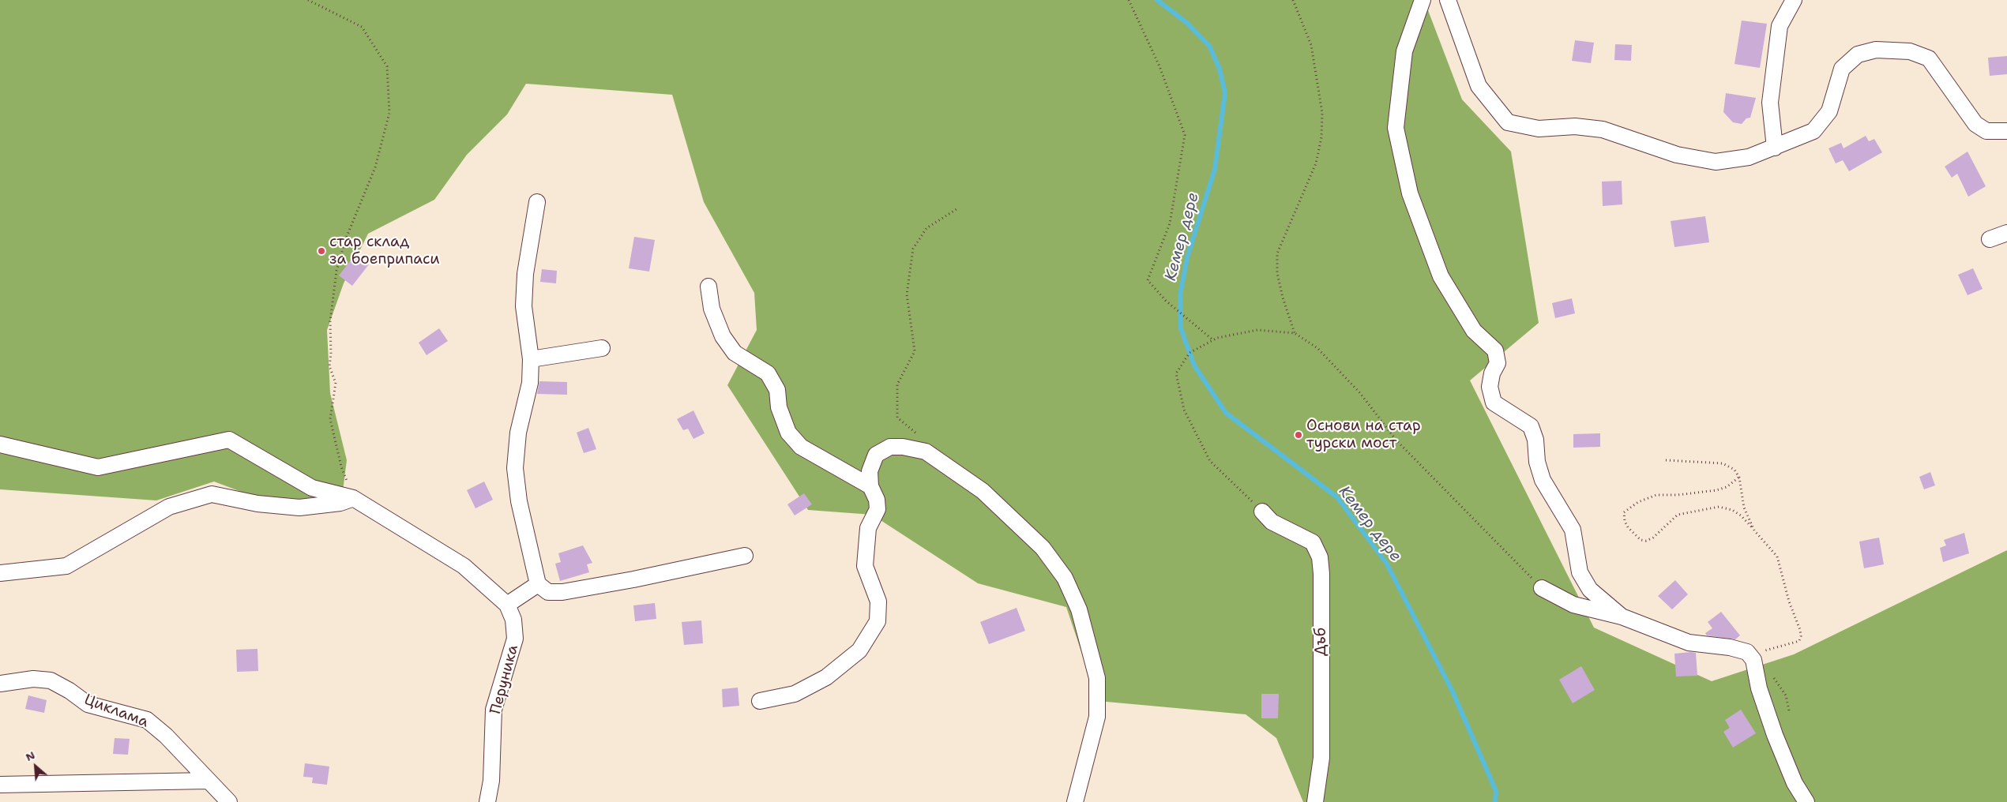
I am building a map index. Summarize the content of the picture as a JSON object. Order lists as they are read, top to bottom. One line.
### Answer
{"streets":{"street":["Дъб","Перуника","Циклама"]},"water":["Кемер дере"],"places":["стар склад за боеприпаси","Основи на стар турски мост"],"north":"top left"}
